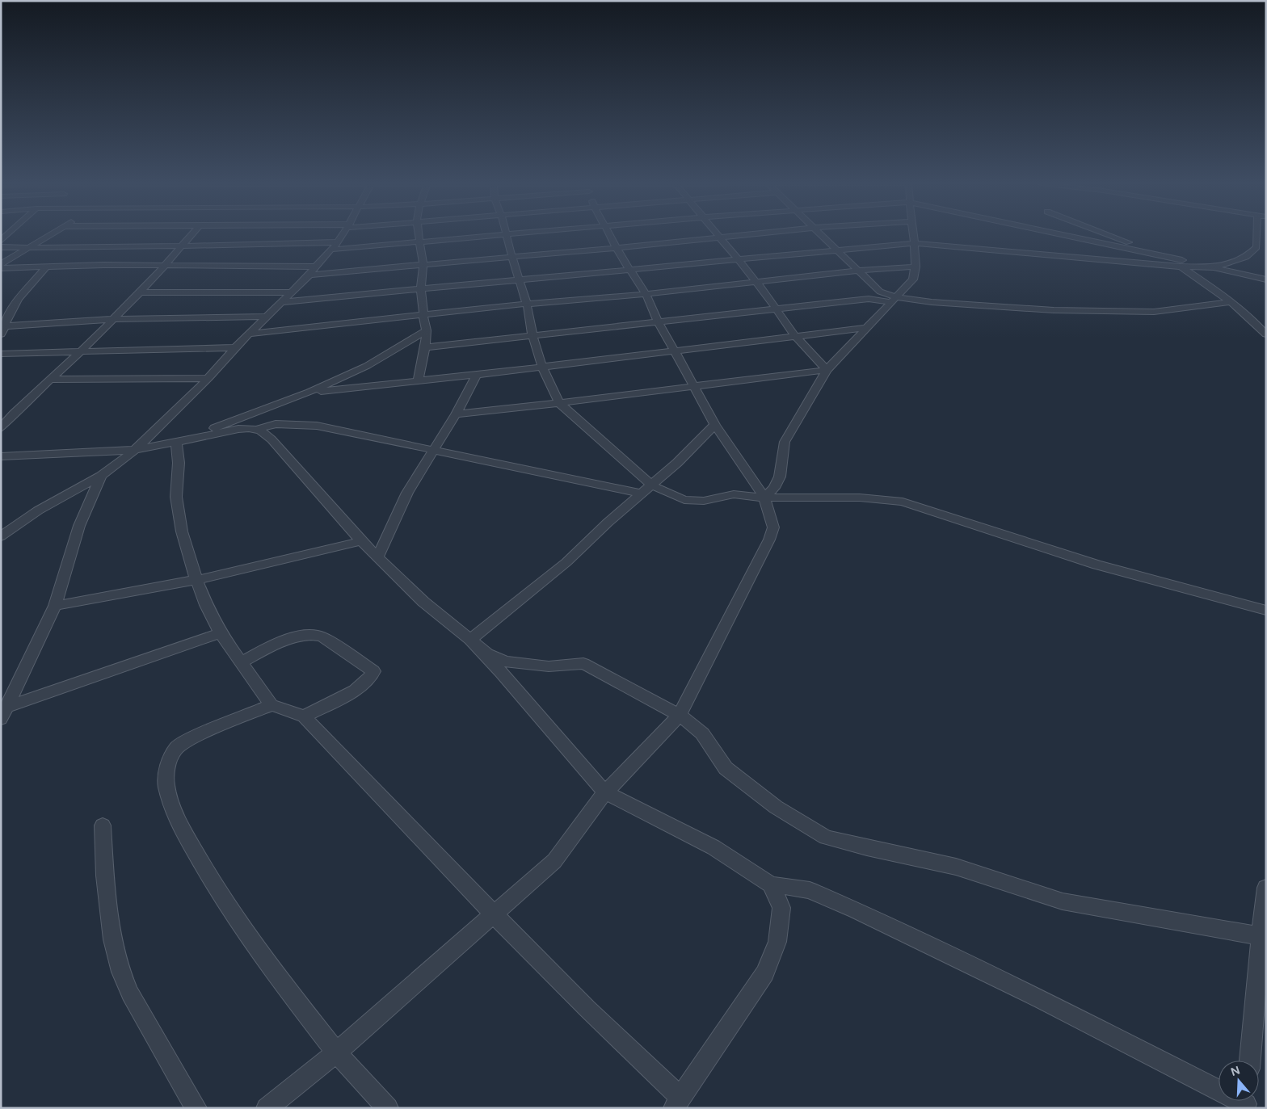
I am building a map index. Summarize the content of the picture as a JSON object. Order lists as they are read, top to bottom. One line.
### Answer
{"north":"top"}
